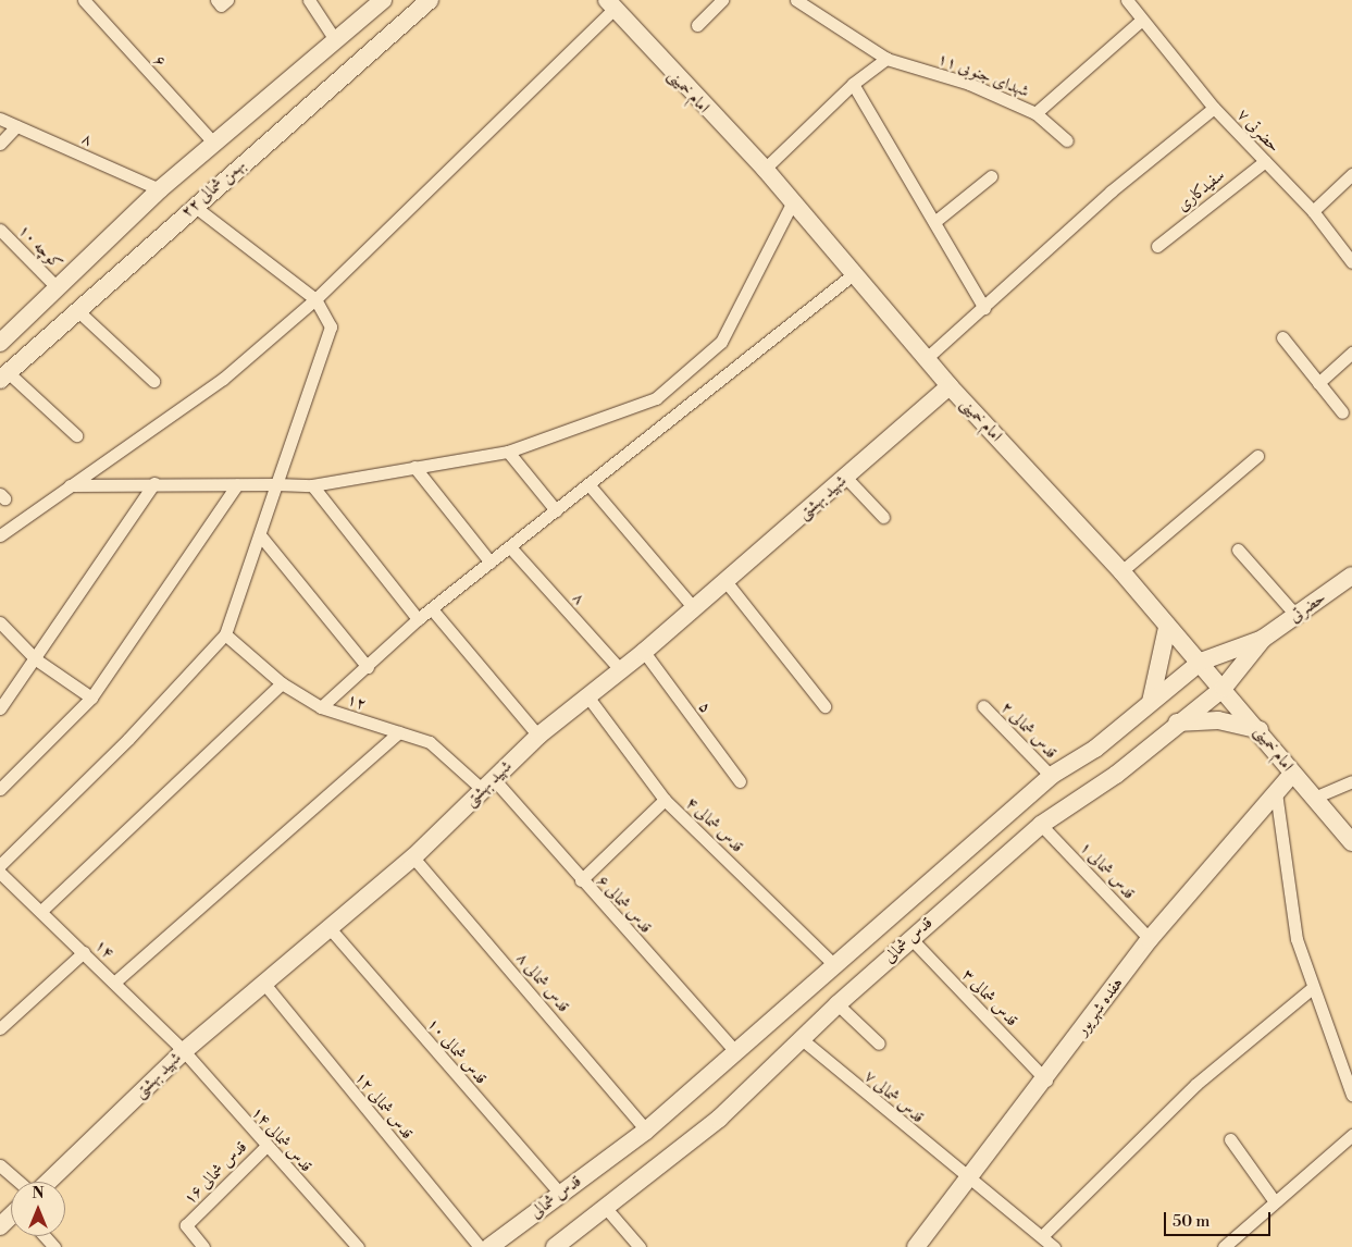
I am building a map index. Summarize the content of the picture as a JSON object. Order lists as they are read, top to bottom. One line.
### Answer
{"streets":{"main road":["امام خمینی","۲۲ بهمن شمالی","شهید بهشتی","حضرتی","قدس شمالی","هفده شهریور"],"street":["۶","۱۱ شهدای جنوبی","حضرتی ۷","۸","سفیدکاری","کوچه ۱۰","۱۲","۵","قدس شمالی ۲","قدس شمالی ۴","قدس شمالی ۱","قدس شمالی ۶","۱۴","قدس شمالی ۸","۳ قدس شمالی","قدس شمالی ۱۰","۷ قدس شمالی","قدس شمالی ۱۲","قدس شمالی ۱۴","قدس شمالی ۱۶"]},"crossings":[["۶","۲۲ بهمن شمالی"],["۱۱ شهدای جنوبی","حضرتی ۷"],["امام خمینی","شهید بهشتی"],["امام خمینی","قدس شمالی"],["امام خمینی","هفده شهریور"],["حضرتی ۷","سفیدکاری"],["۸","۲۲ بهمن شمالی"],["۸","شهید بهشتی"],["۲۲ بهمن شمالی","کوچه ۱۰"],["شهید بهشتی","۱۲"],["شهید بهشتی","۵"],["شهید بهشتی","قدس شمالی ۴"],["شهید بهشتی","قدس شمالی ۶"],["شهید بهشتی","۱۴"],["شهید بهشتی","قدس شمالی ۸"],["شهید بهشتی","قدس شمالی ۱۰"],["شهید بهشتی","قدس شمالی ۱۲"],["شهید بهشتی","قدس شمالی ۱۴"],["حضرتی","قدس شمالی"],["۱۲","قدس شمالی ۶"],["قدس شمالی ۲","قدس شمالی"],["قدس شمالی ۴","قدس شمالی"],["قدس شمالی ۱","قدس شمالی"],["قدس شمالی ۱","هفده شهریور"],["قدس شمالی ۶","قدس شمالی"],["قدس شمالی","قدس شمالی ۸"],["قدس شمالی","۳ قدس شمالی"],["قدس شمالی","قدس شمالی ۱۰"],["قدس شمالی","۷ قدس شمالی"],["۱۴","قدس شمالی ۱۴"],["۳ قدس شمالی","هفده شهریور"],["هفده شهریور","۷ قدس شمالی"],["قدس شمالی ۱۴","قدس شمالی ۱۶"]],"scale_bar":"50 m","north":"top"}
